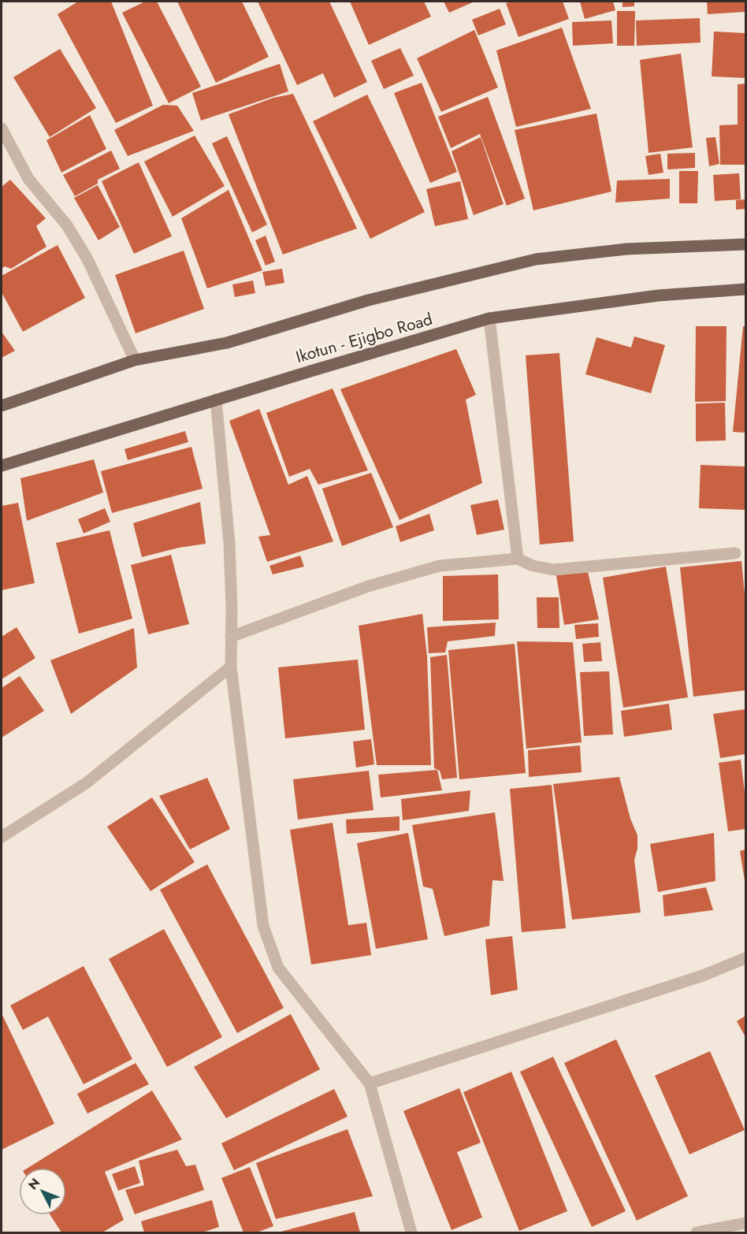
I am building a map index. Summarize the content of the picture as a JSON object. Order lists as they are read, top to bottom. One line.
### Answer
{"streets":{"main road":["Ikotun - Ejigbo Road"]},"north":"top left"}
